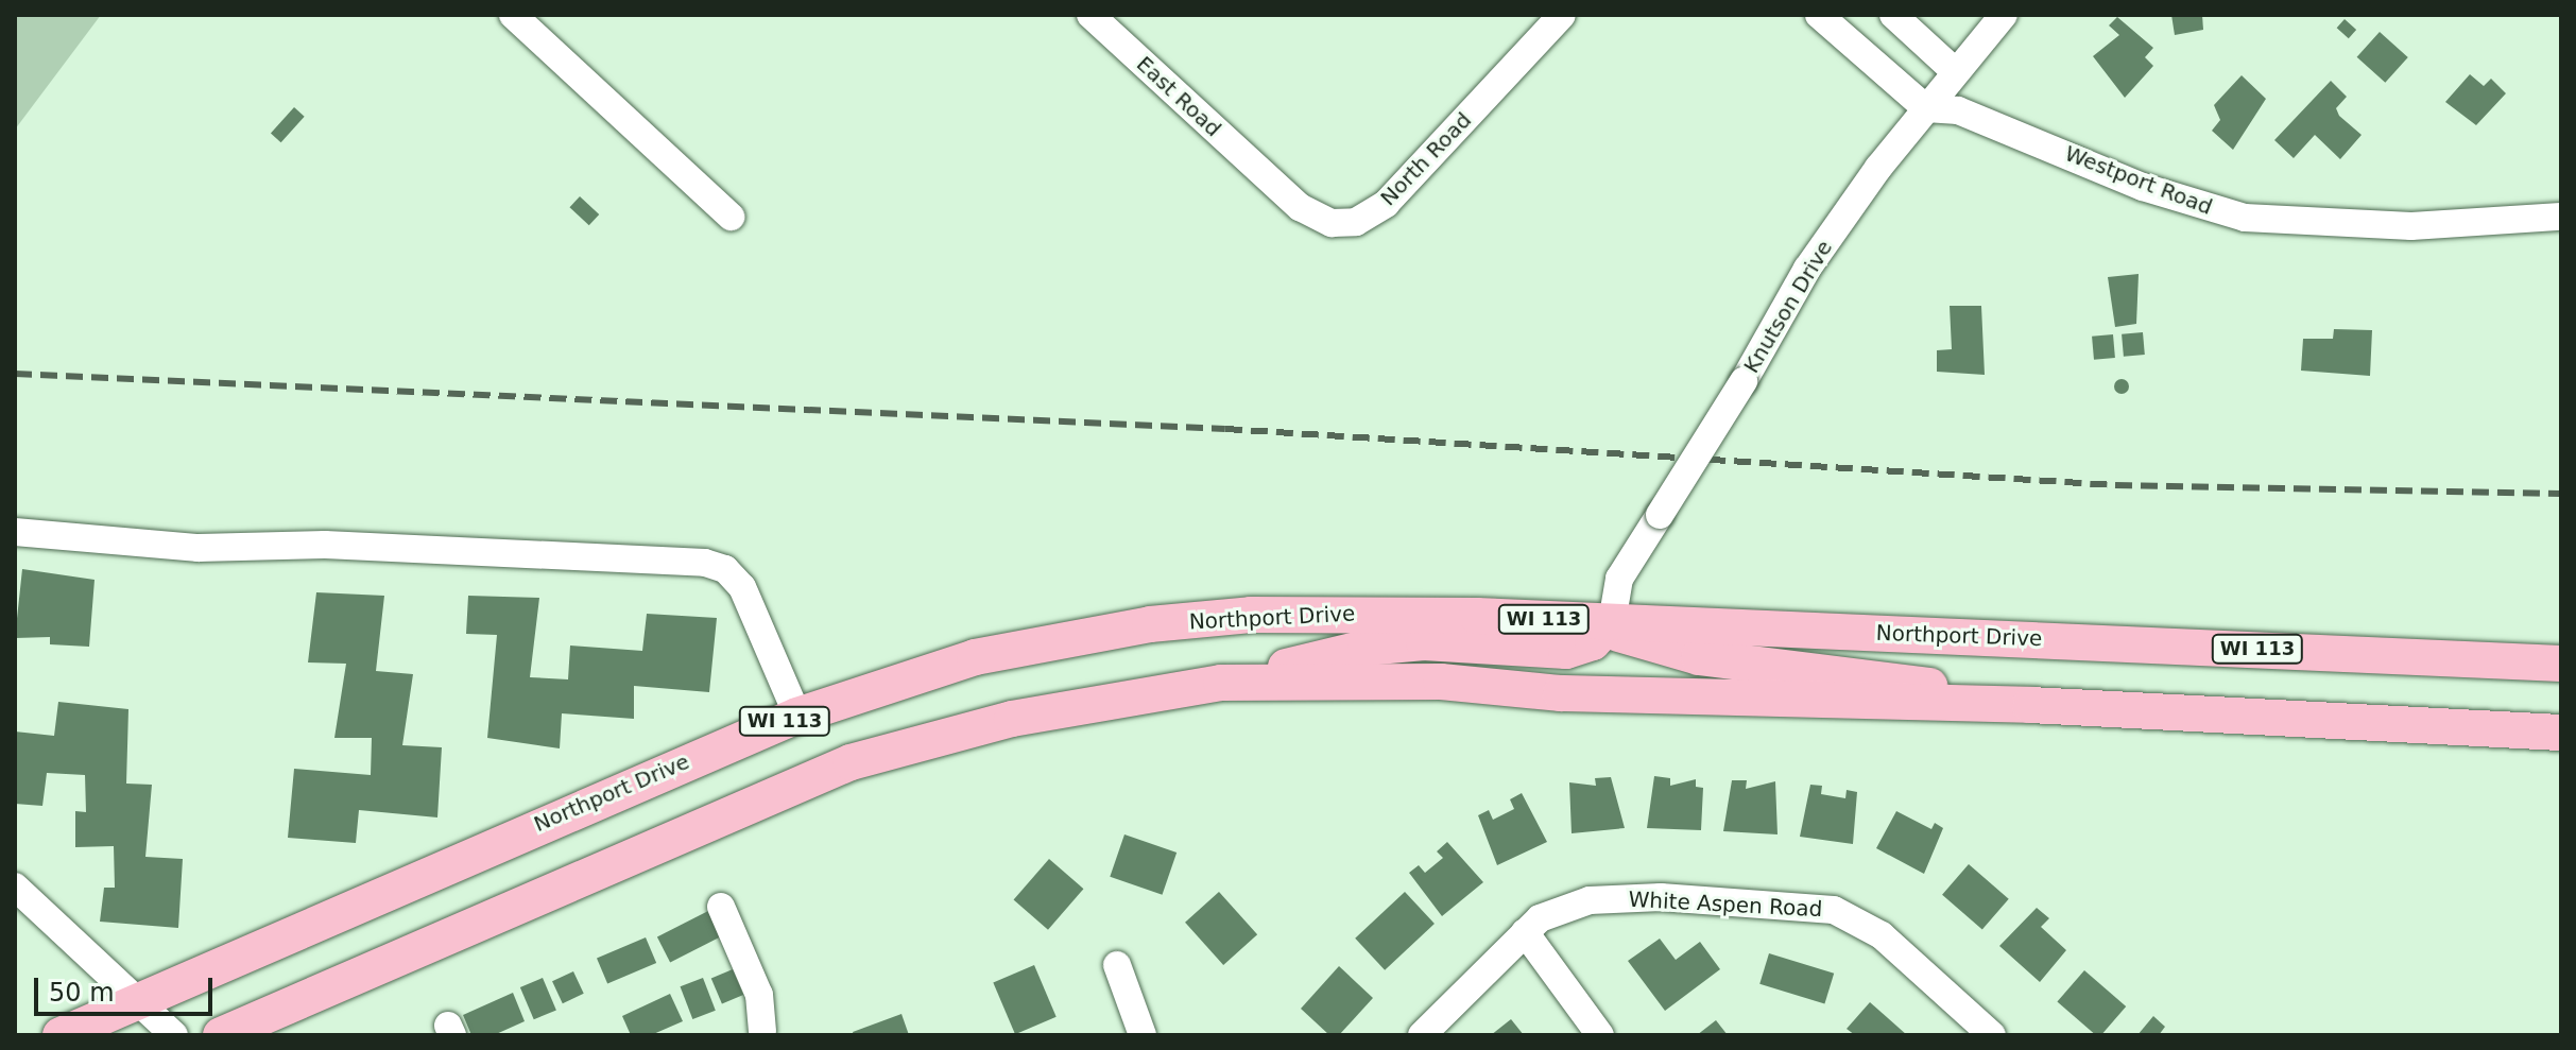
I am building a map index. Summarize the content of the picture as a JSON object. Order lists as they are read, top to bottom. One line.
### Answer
{"streets":{"main road":["Northport Drive","WI 113"],"street":["East Road","North Road","Westport Road","Knutson Drive","White Aspen Road"]},"crossings":[["East Road","North Road"],["Westport Road","Knutson Drive"],["Knutson Drive","Northport Drive"]],"scale_bar":"50 m"}
